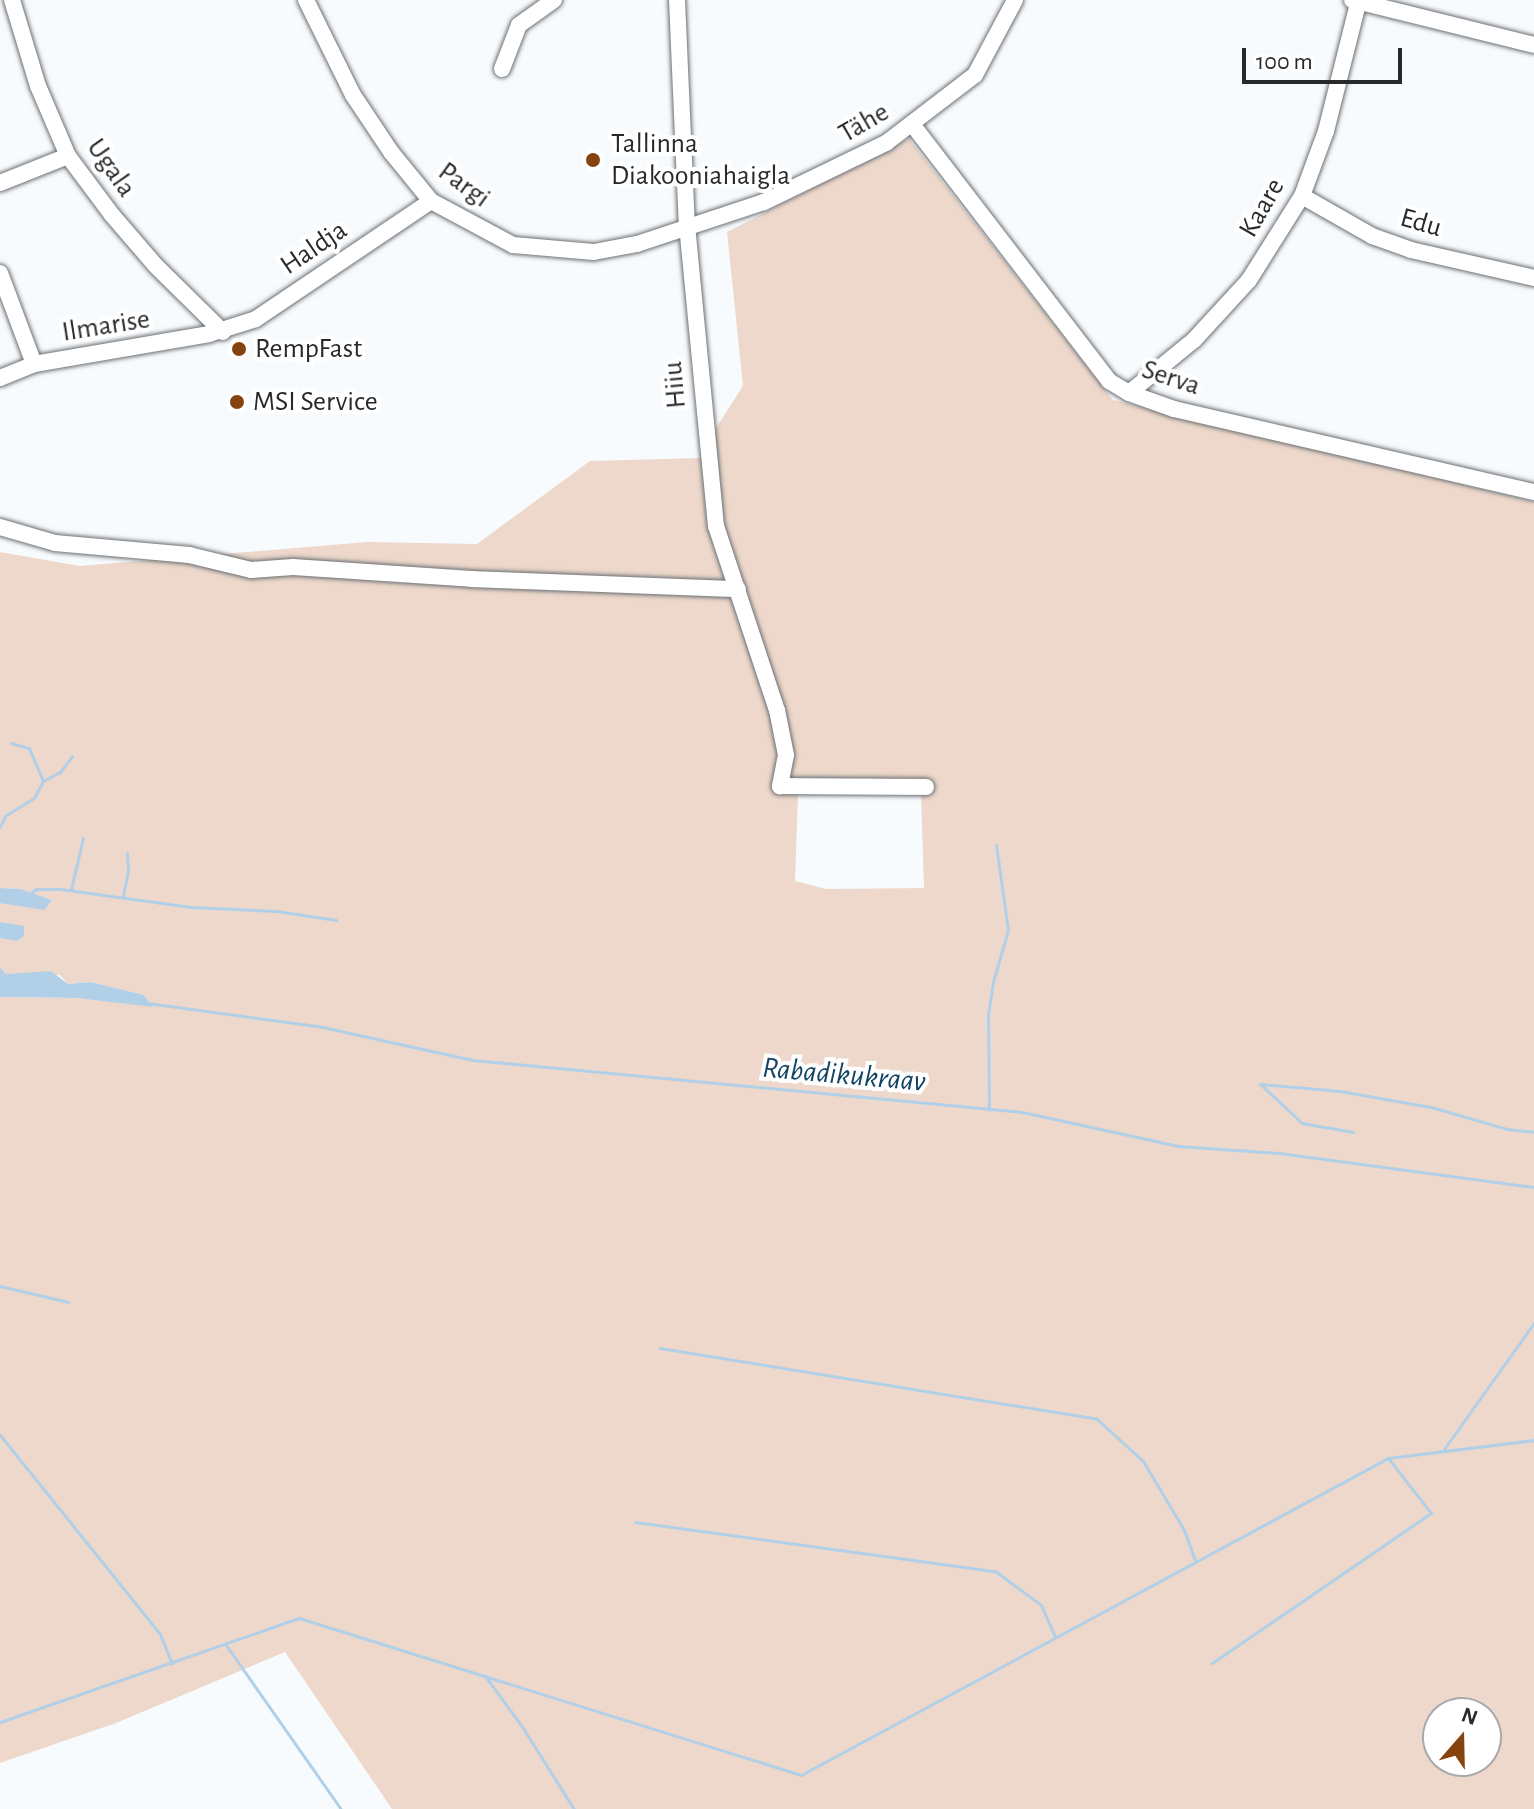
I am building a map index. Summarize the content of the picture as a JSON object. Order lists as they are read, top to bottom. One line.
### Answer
{"streets":{"street":["Tähe","Ugala","Pargi","Kaare","Edu","Haldja","Ilmarise","Serva","Hiiu"]},"crossings":[["Tähe","Pargi"],["Tähe","Serva"],["Tähe","Hiiu"],["Ugala","Haldja"],["Ugala","Ilmarise"],["Pargi","Haldja"],["Pargi","Hiiu"],["Kaare","Edu"],["Kaare","Serva"],["Haldja","Ilmarise"]],"water":["Rabadikukraav"],"places":["Tallinna Diakooniahaigla","RempFast","MSI Service"],"scale_bar":"100 m","north":"top"}
